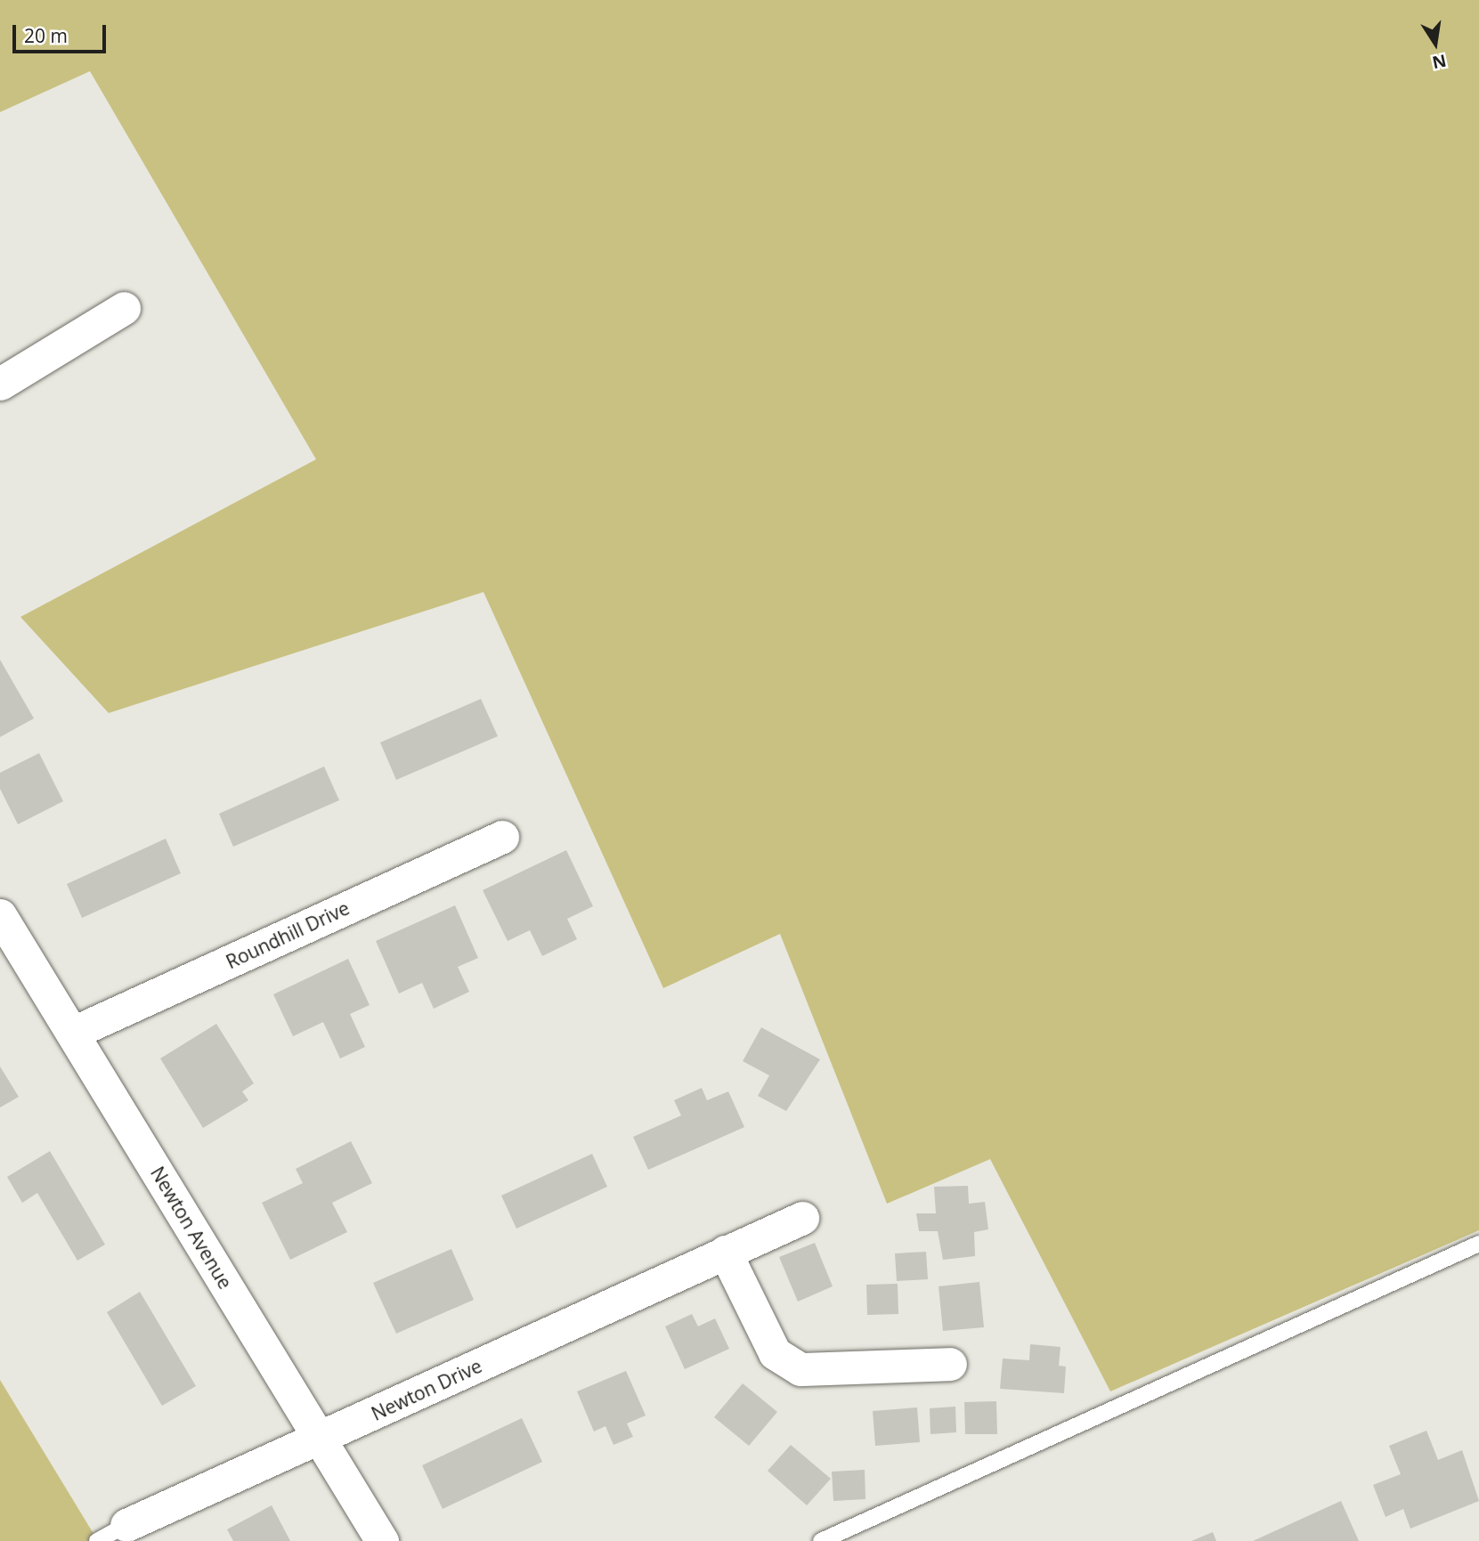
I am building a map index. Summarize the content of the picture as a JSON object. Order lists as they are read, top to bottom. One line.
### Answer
{"streets":{"street":["Roundhill Drive","Newton Avenue","Newton Drive"]},"crossings":[["Roundhill Drive","Newton Avenue"],["Newton Avenue","Newton Drive"]],"scale_bar":"20 m","north":"bottom"}
